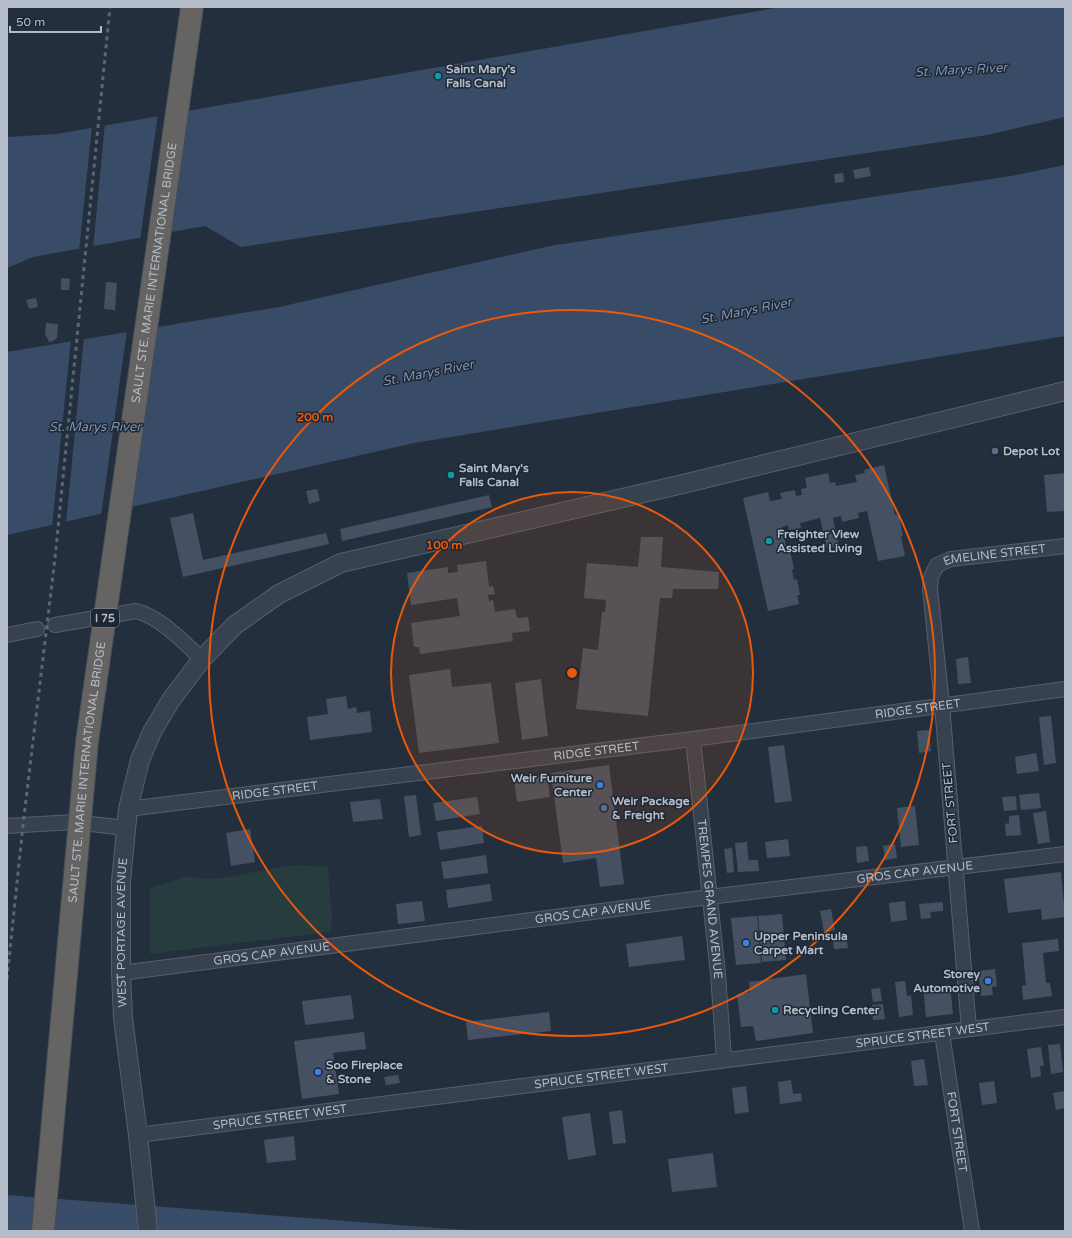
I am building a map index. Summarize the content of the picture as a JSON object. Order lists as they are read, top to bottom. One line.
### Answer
{"streets":{"highway":["SAULT STE. MARIE INTERNATIONAL BRIDGE","I 75"],"street":["EMELINE STREET","RIDGE STREET","FORT STREET","GROS CAP AVENUE","TREMPES GRAND AVENUE","WEST PORTAGE AVENUE","SPRUCE STREET WEST"]},"crossings":[["EMELINE STREET","FORT STREET"],["RIDGE STREET","FORT STREET"],["RIDGE STREET","TREMPES GRAND AVENUE"],["RIDGE STREET","WEST PORTAGE AVENUE"],["FORT STREET","GROS CAP AVENUE"],["FORT STREET","SPRUCE STREET WEST"],["GROS CAP AVENUE","TREMPES GRAND AVENUE"],["GROS CAP AVENUE","WEST PORTAGE AVENUE"],["TREMPES GRAND AVENUE","SPRUCE STREET WEST"],["WEST PORTAGE AVENUE","SPRUCE STREET WEST"]],"water":["St. Marys River"],"places":["Saint Mary’s Falls Canal","Depot Lot","Saint Mary's Falls Canal","Freighter View Assisted Living","Weir Furniture Center","Weir Package & Freight","Upper Peninsula Carpet Mart","Storey Automotive","Recycling Center","Soo Fireplace & Stone"],"scale_bar":"50 m","rings":["200 m","100 m"]}
